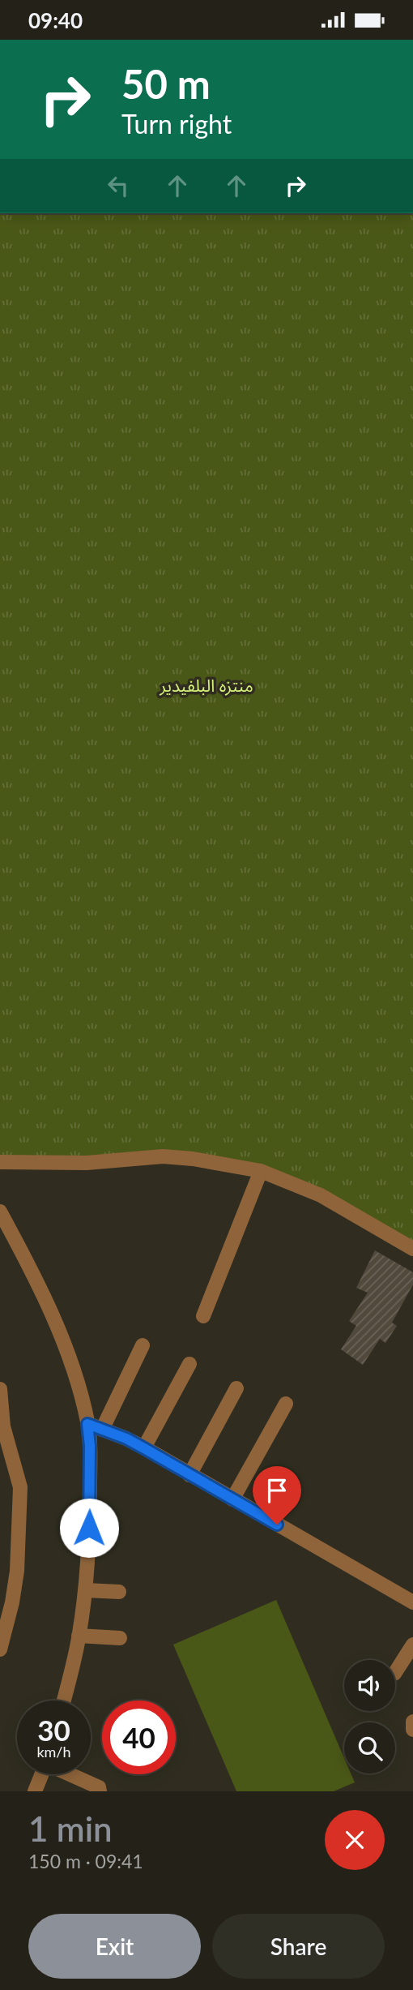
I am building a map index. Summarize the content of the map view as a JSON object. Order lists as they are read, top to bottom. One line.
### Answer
{"parks":["منتزه البلفيدير"],"page":{"status":"09:40","turn":["50 m","Turn right"],"speed":"30 km/h","limit":"40","heading":["1 min","150 m · 09:41"],"buttons":["Exit","Share"]}}
